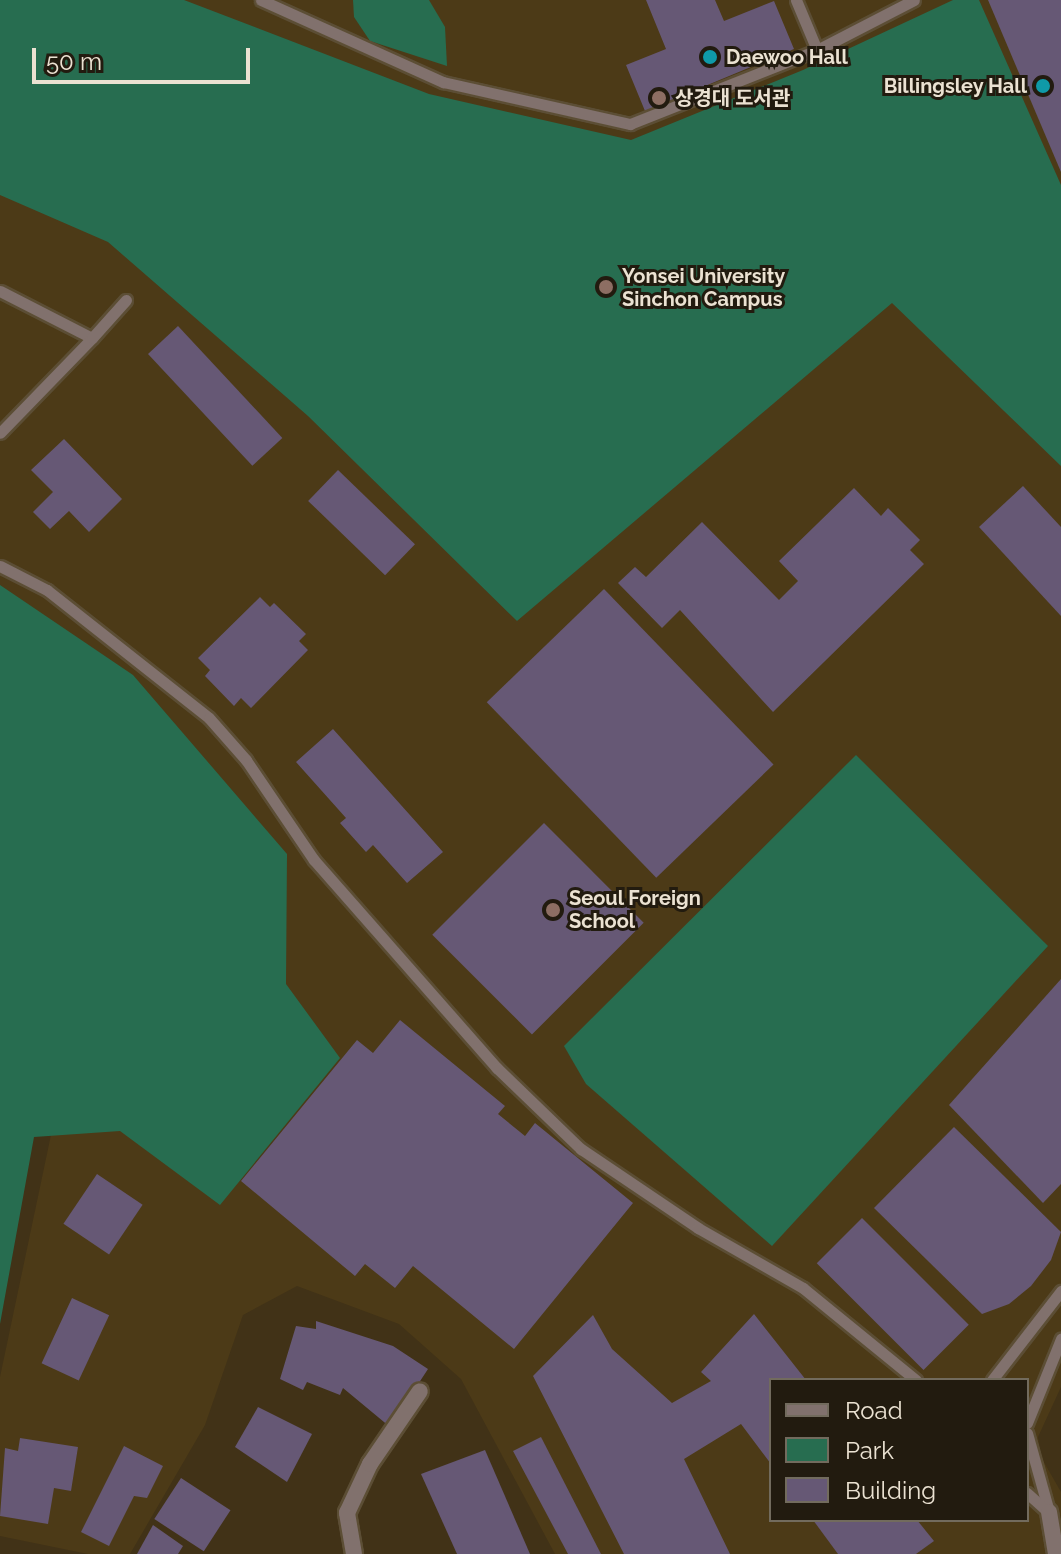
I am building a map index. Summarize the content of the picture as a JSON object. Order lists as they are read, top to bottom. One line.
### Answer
{"places":["Daewoo Hall","Billingsley Hall","상경대 도서관","Yonsei University Sinchon Campus","Seoul Foreign School"],"legend":["Road","Park","Building"],"scale_bar":"50 m"}
